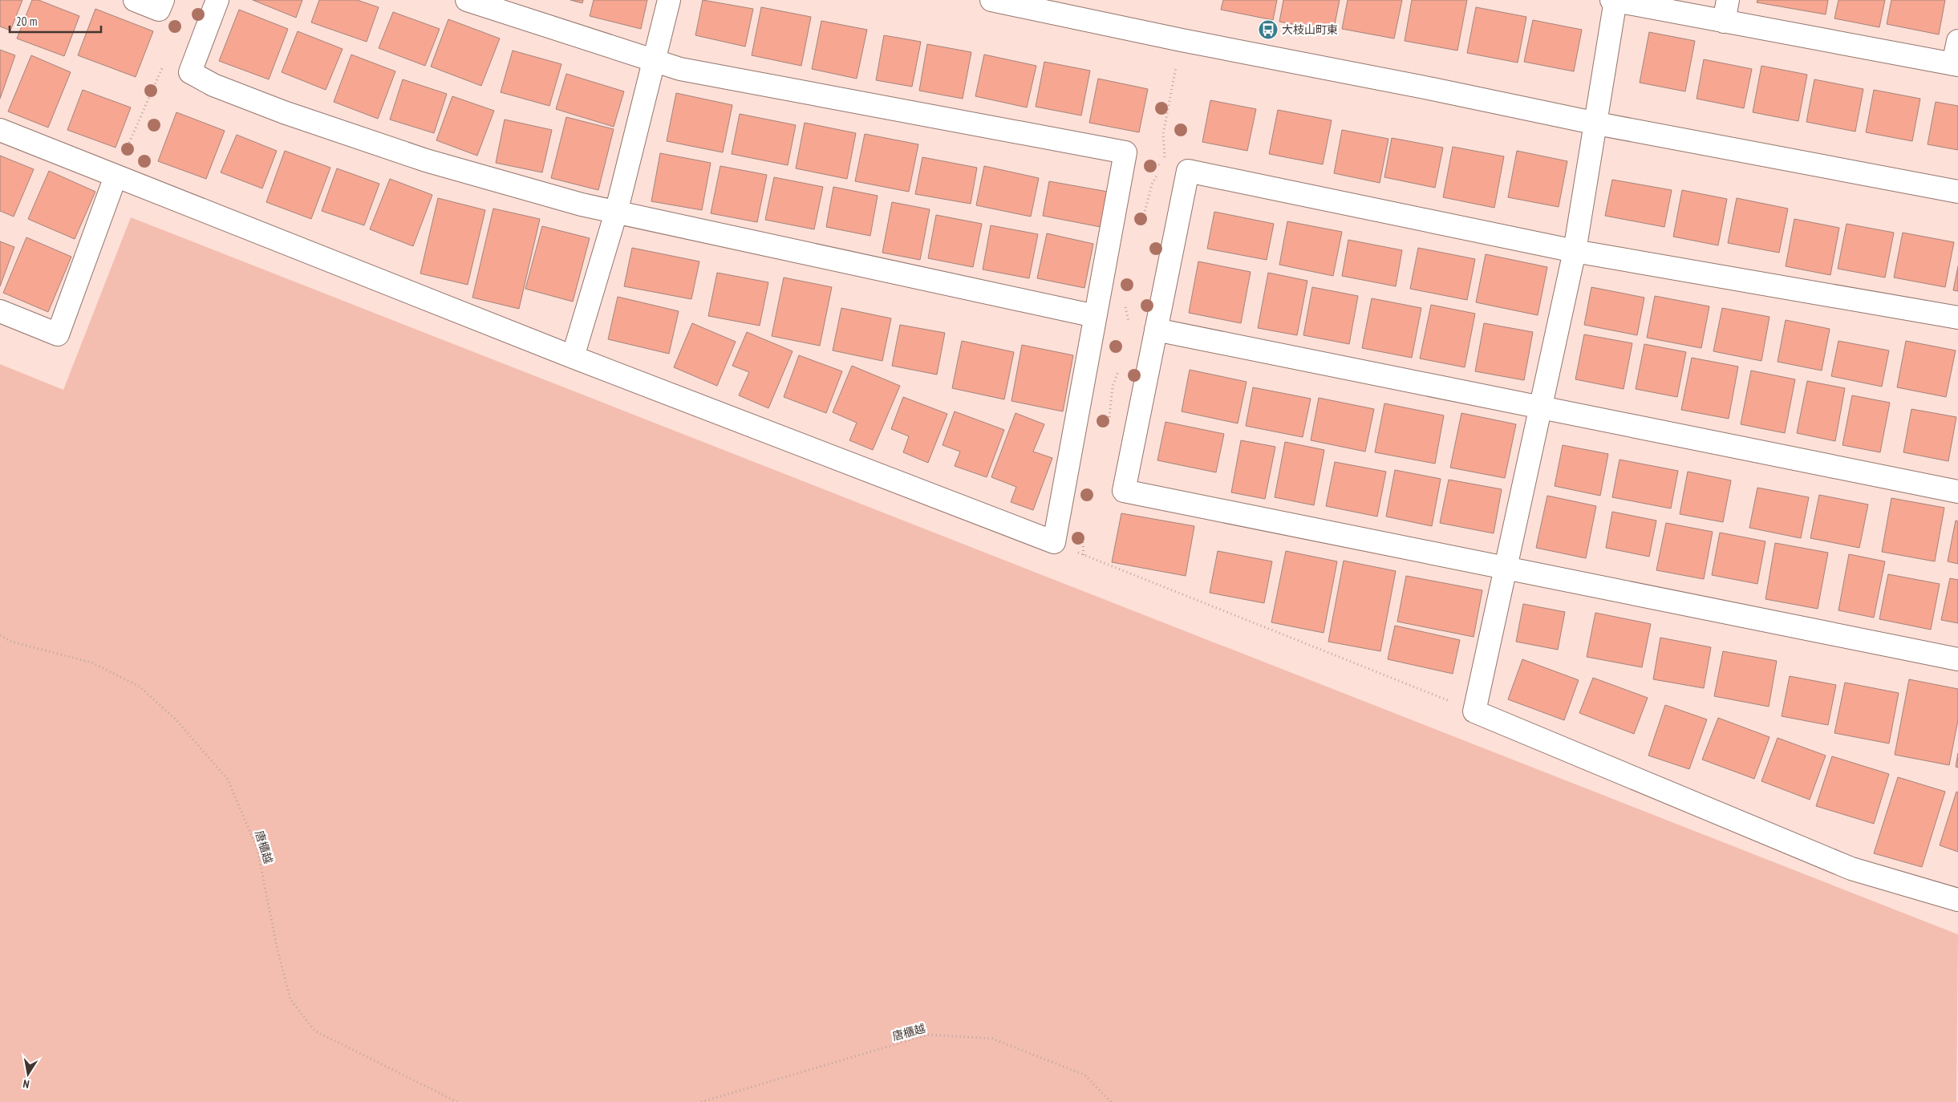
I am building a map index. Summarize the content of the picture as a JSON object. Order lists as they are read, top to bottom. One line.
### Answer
{"streets":{"path":["唐櫃越"]},"places":{"bus stop":["大枝山町東"]},"scale_bar":"20 m","north":"bottom"}
